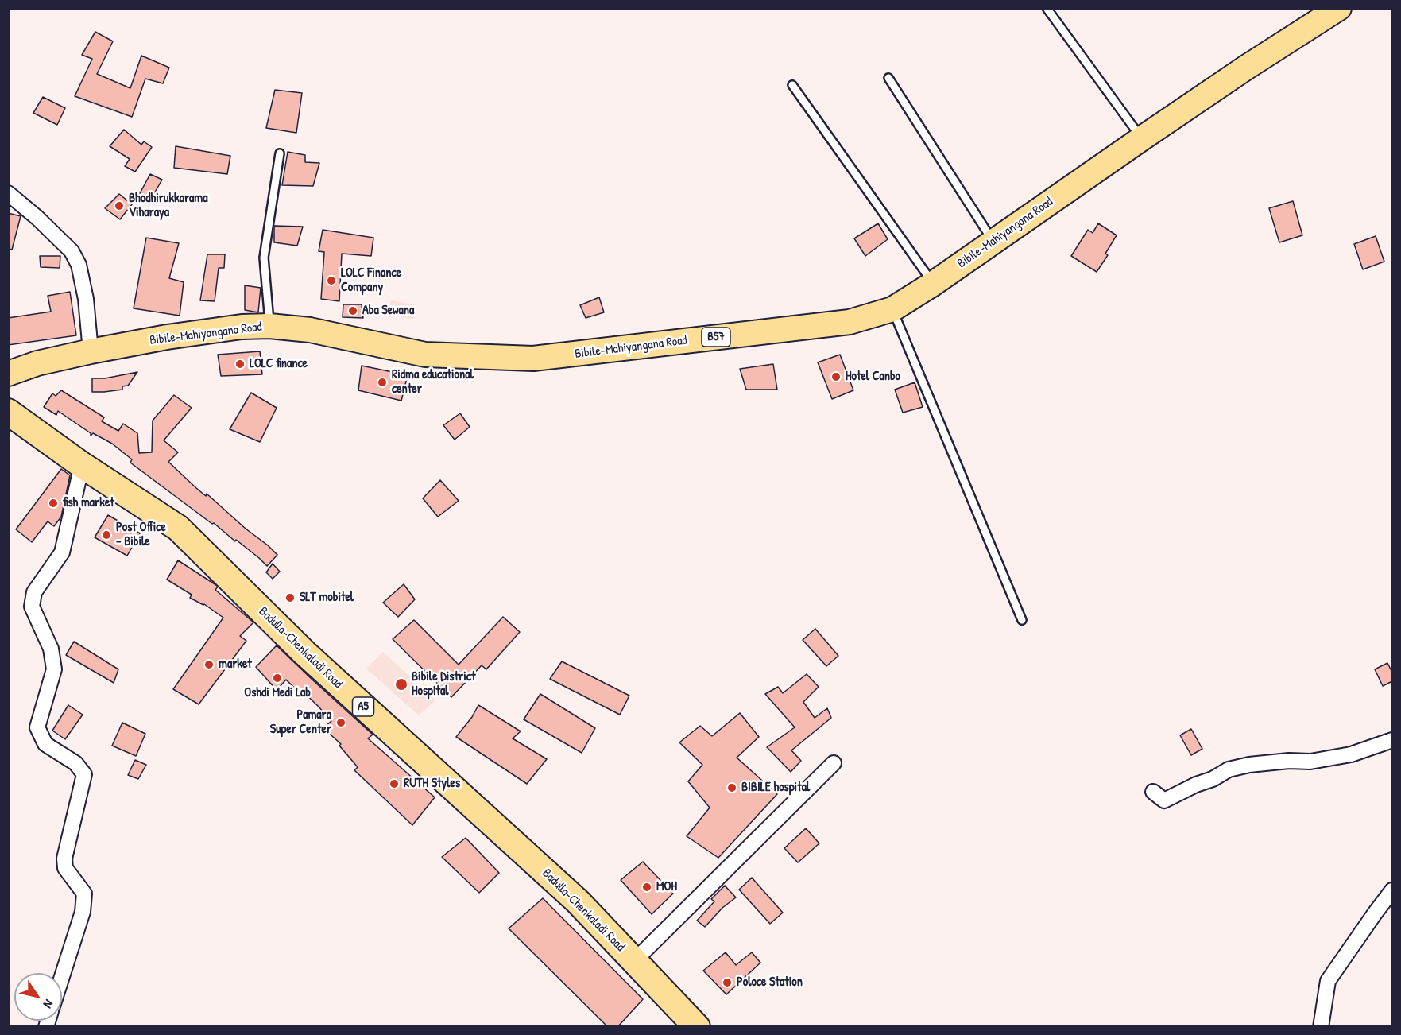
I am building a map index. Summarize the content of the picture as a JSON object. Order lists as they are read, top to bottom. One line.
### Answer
{"streets":{"highway":["Badulla-Chenkaladi Road","A5"],"main road":["Bibile-Mahiyangana Road","B57"]},"places":["Bhodhirukkarama Viharaya","LOLC Finance Company","Aba Sewana","LOLC finance","Hotel Canbo","Ridma educational center","fish market","Post Office - Bibile","SLT mobitel","market","Oshdi Medi Lab","Bibile District Hospital","Pamara Super Center","RUTH Styles","BIBILE hospital","MOH","Poloce Station"],"north":"bottom right"}
